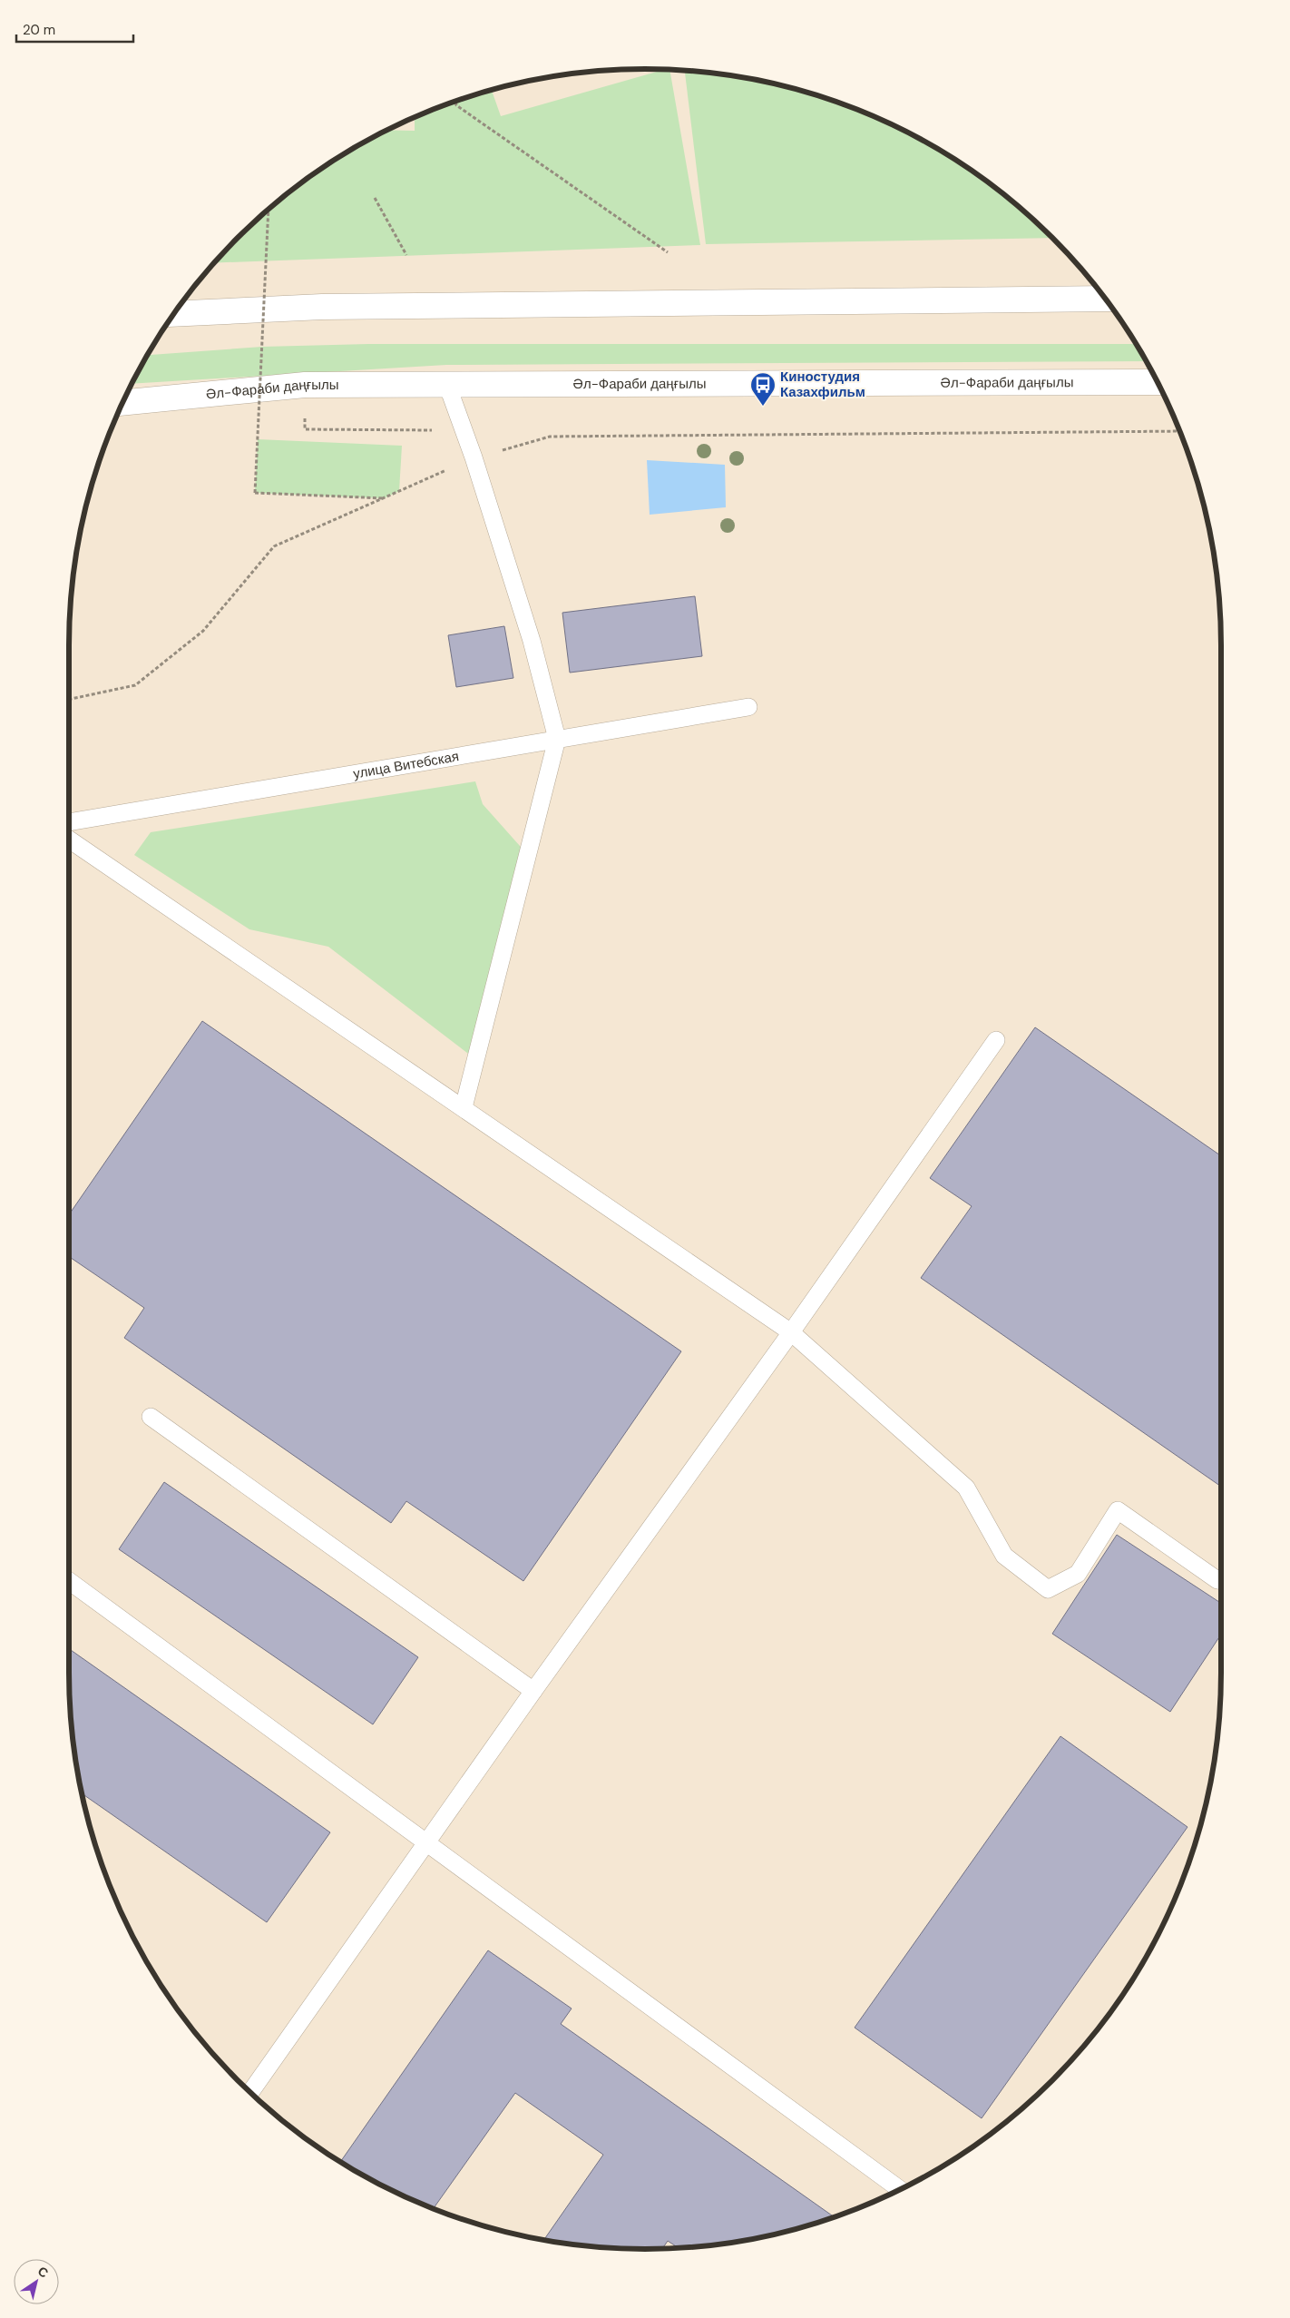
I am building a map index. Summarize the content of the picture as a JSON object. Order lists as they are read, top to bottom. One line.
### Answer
{"streets":{"main road":["Әл-Фараби даңғылы"],"lane":["улица Витебская"]},"places":{"bus stop":["Киностудия Казахфильм"]},"scale_bar":"20 m","north":"top right"}
